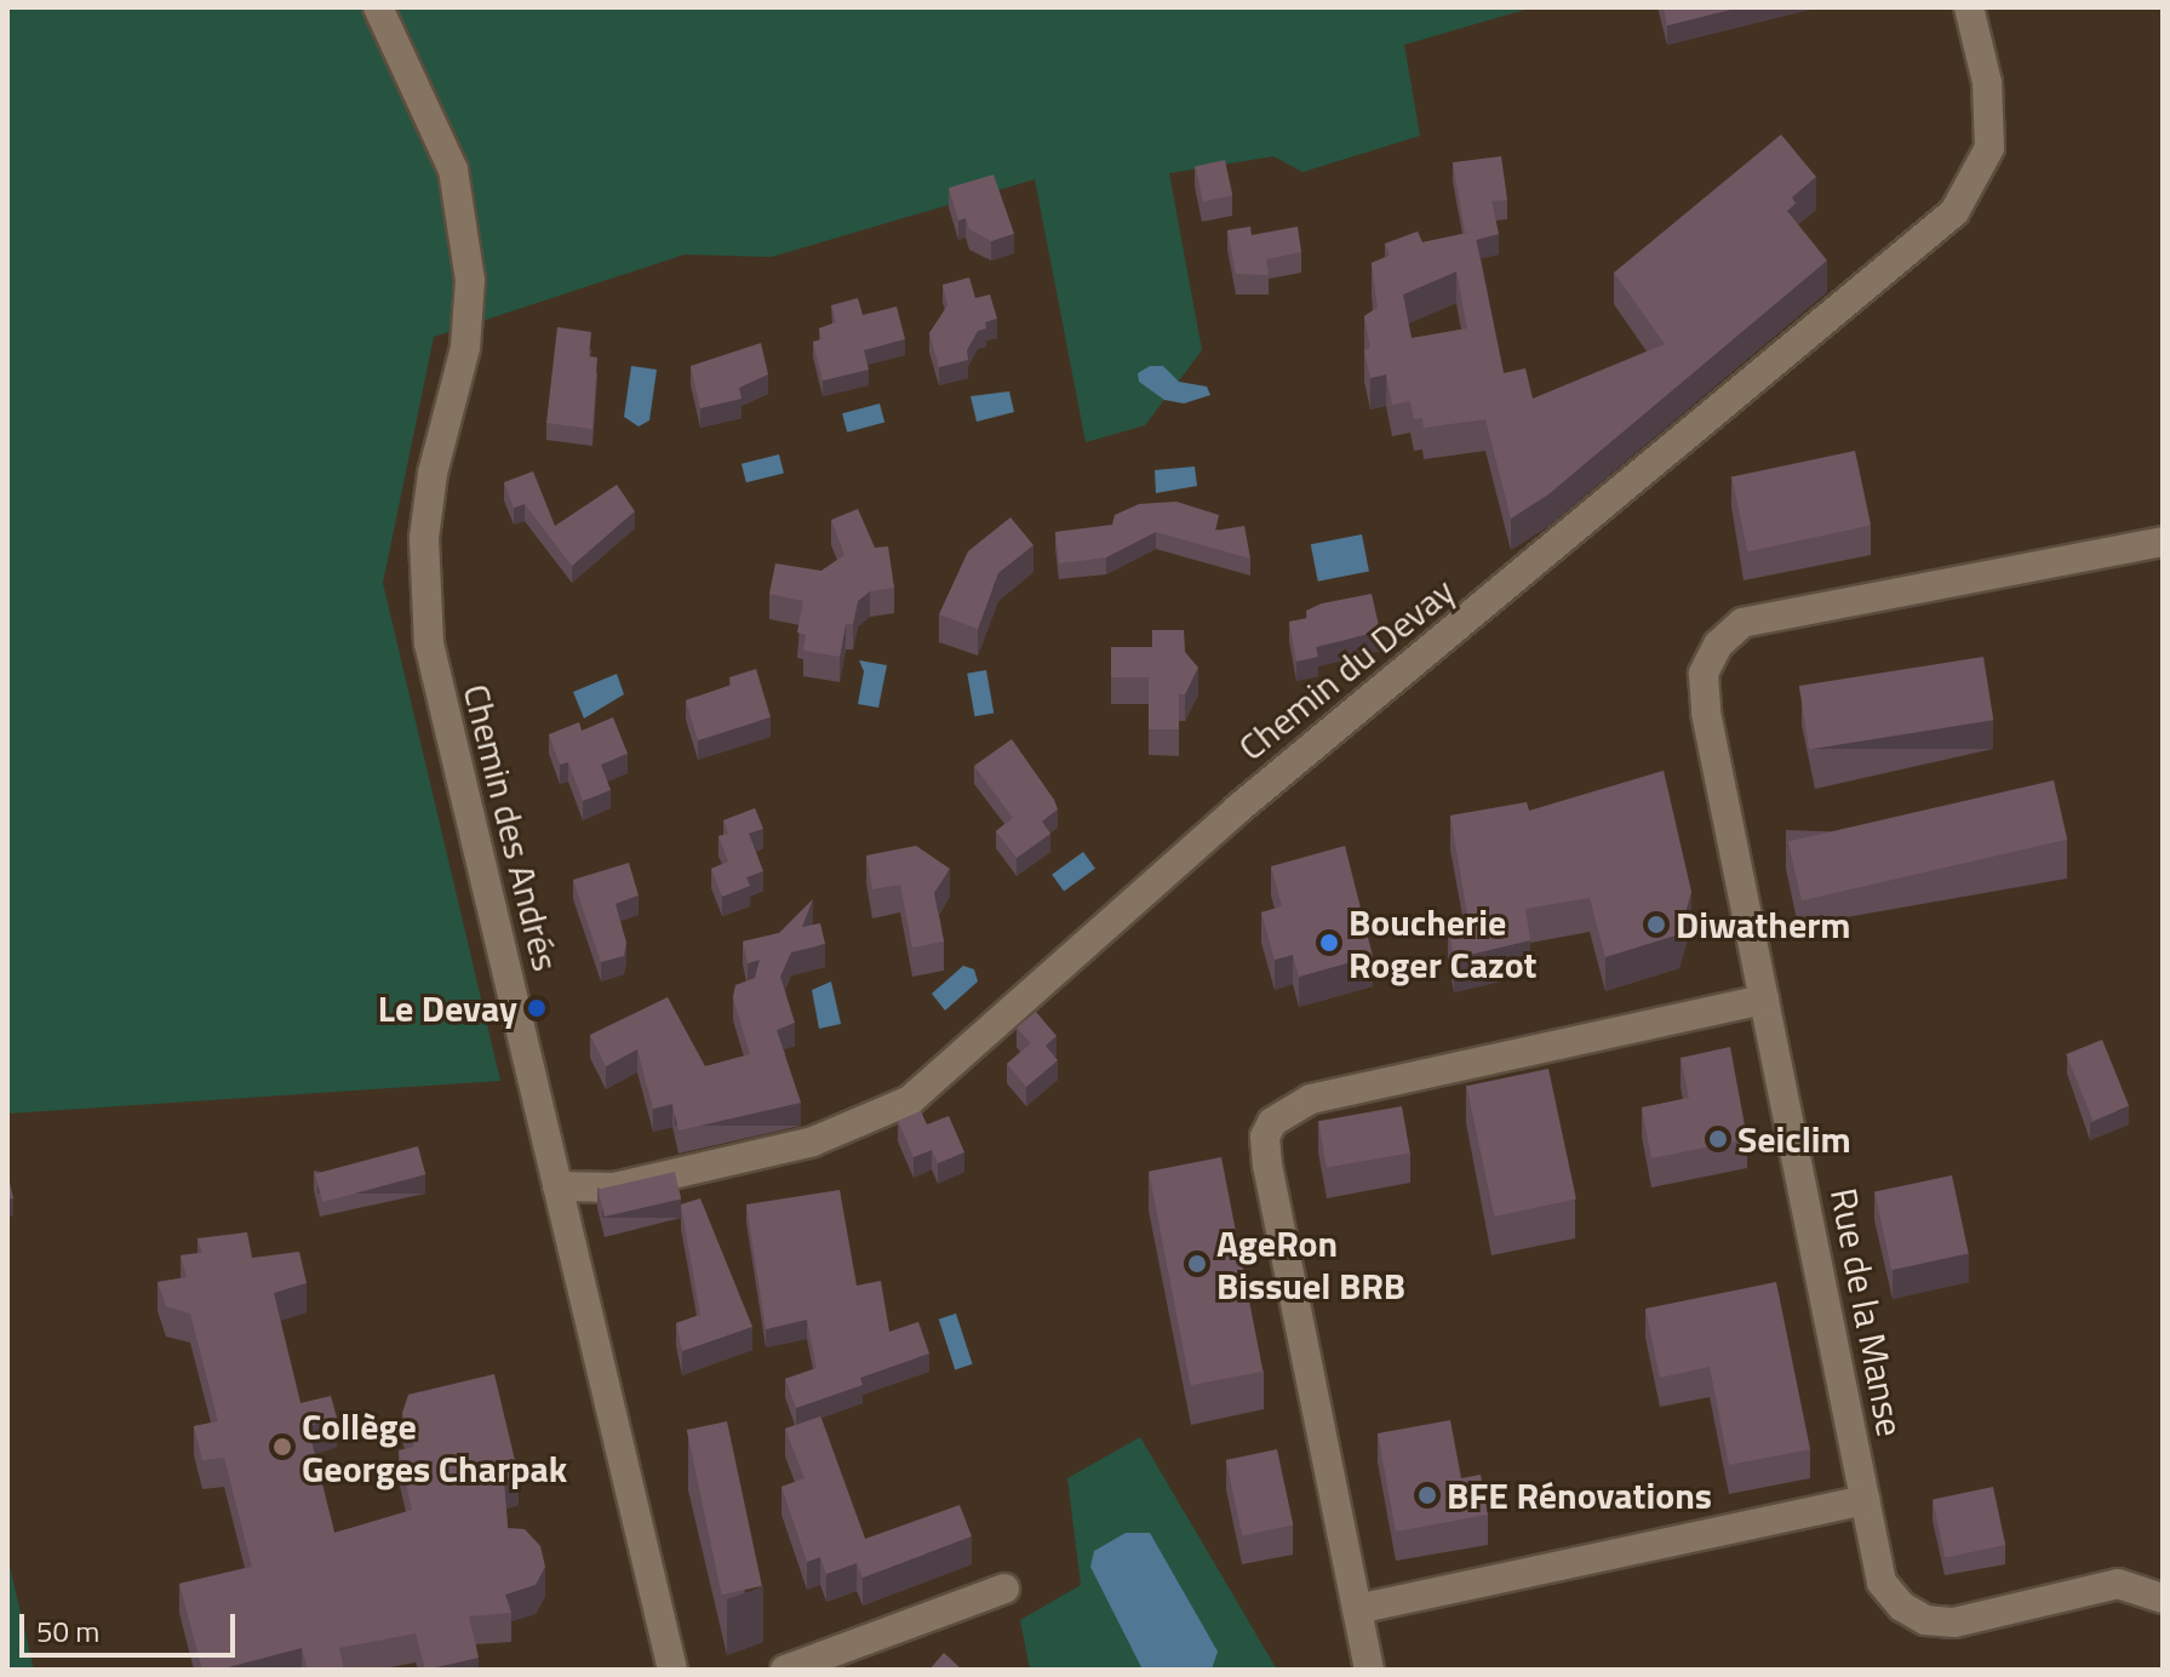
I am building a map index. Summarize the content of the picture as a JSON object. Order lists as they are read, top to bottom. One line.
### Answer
{"streets":{"street":["Chemin du Devay","Chemin des Andrés","Rue de la Manse"]},"crossings":[["Chemin du Devay","Chemin des Andrés"]],"places":["Diwatherm","Boucherie Roger Cazot","Le Devay","Seiclim","AgeRon Bissuel BRB","Collège Georges Charpak","BFE Rénovations"],"scale_bar":"50 m"}
